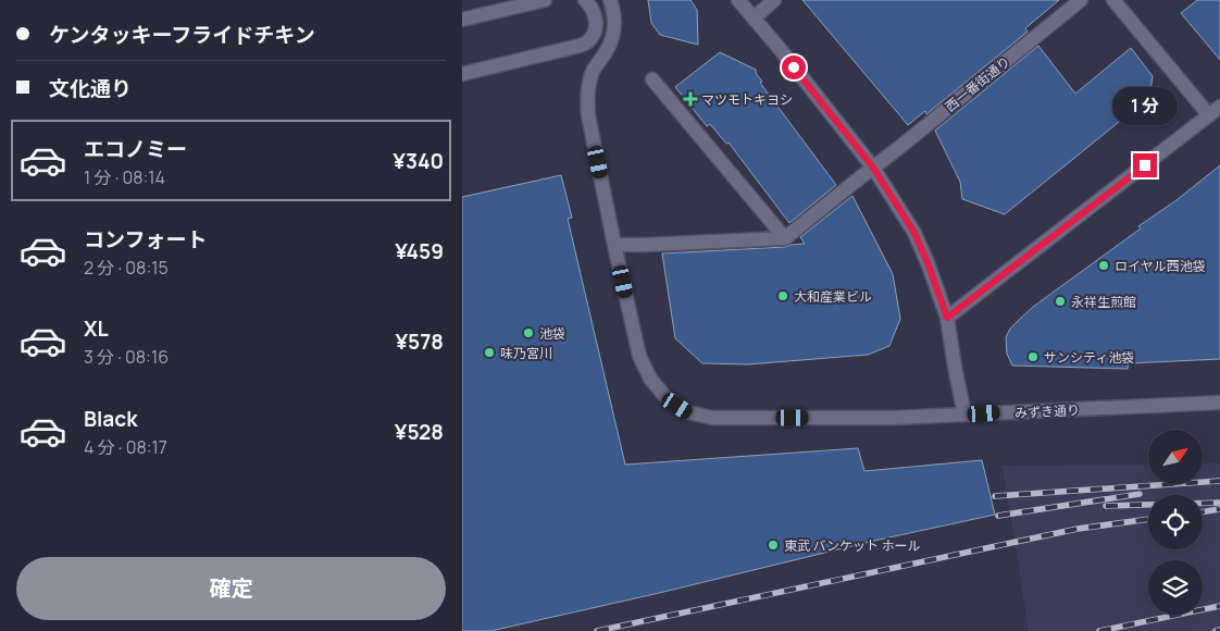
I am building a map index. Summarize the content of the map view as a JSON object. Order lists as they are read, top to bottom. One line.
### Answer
{"streets":{"street":["西一番街通り","みずき通り"]},"places":{"health":["マツモトキヨシ"],"other":["ロイヤル西池袋","大和産業ビル","永祥生煎館","池袋","味乃宮川","サンシティ池袋","東武 バンケット ホール"]},"north":"top right","page":{"banner":["ケンタッキーフライドチキン","文化通り"],"bubble":"1 分","list":[{"name":"エコノミー","note":"1 分 · 08:14","value":"¥340"},{"name":"コンフォート","note":"2 分 · 08:15","value":"¥459"},{"name":"XL","note":"3 分 · 08:16","value":"¥578"},{"name":"Black","note":"4 分 · 08:17","value":"¥528"}],"buttons":"確定"}}
